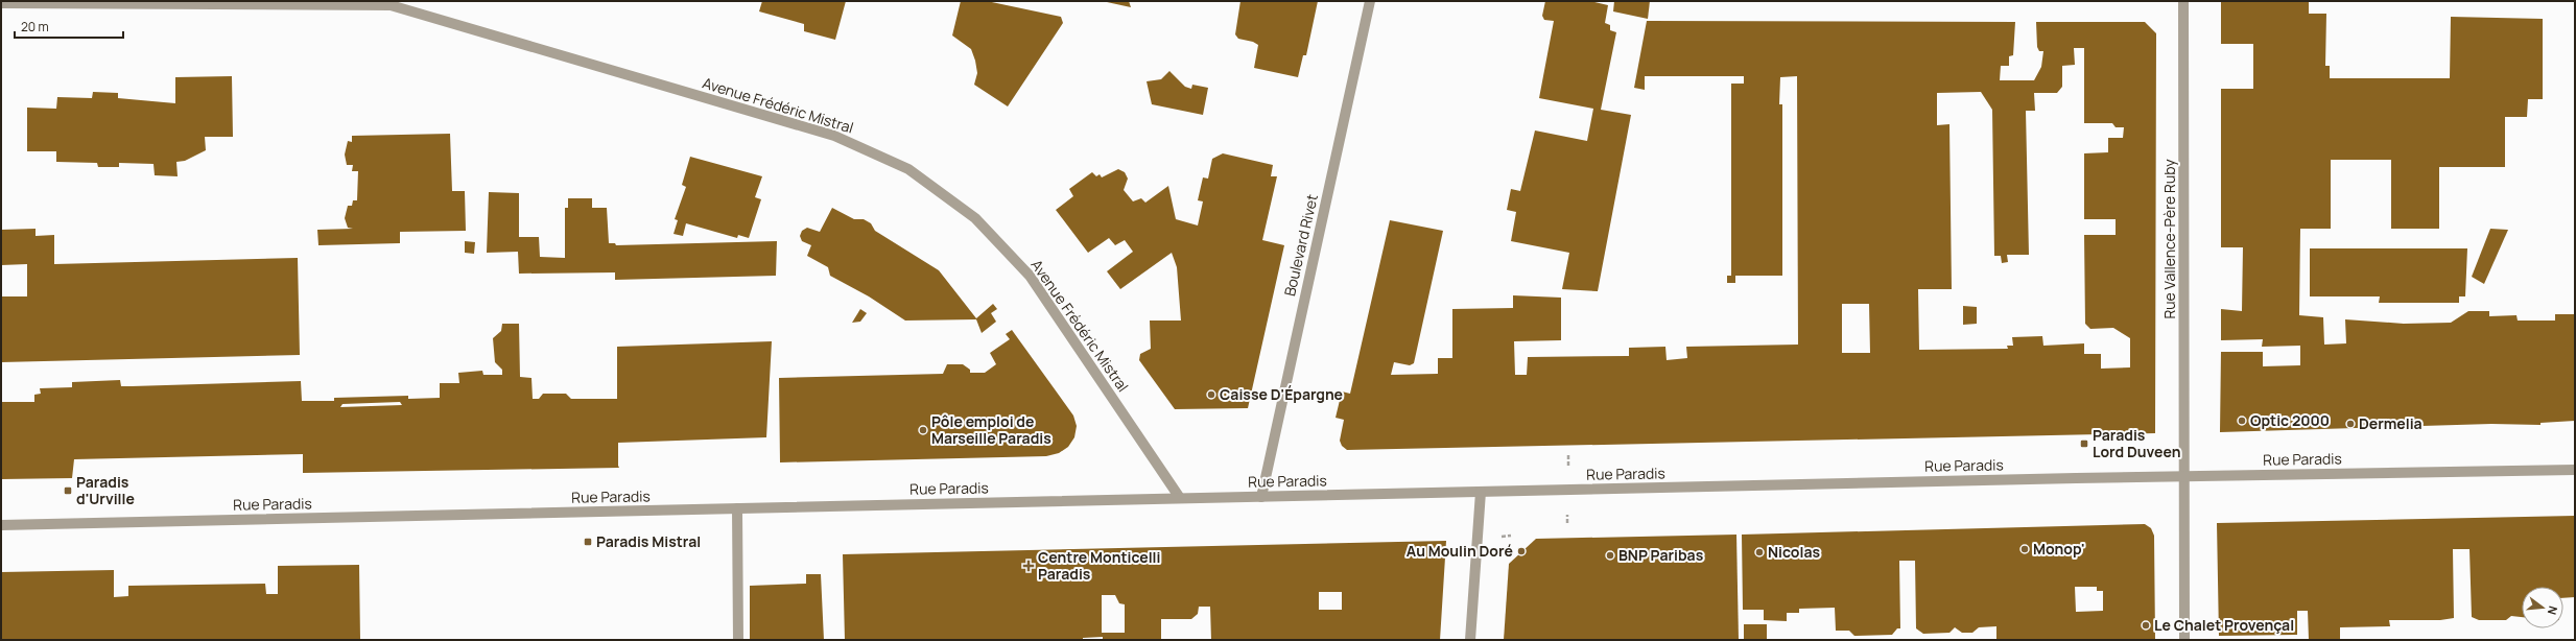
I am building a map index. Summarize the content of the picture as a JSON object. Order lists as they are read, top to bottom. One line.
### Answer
{"streets":{"street":["Avenue Frédéric Mistral","Rue Vallence-Père Ruby","Boulevard Rivet","Rue Paradis"]},"crossings":[["Avenue Frédéric Mistral","Rue Paradis"],["Rue Vallence-Père Ruby","Rue Paradis"],["Boulevard Rivet","Rue Paradis"]],"places":{"other":["Caisse D'Épargne","Optic 2000","Dermelia","Pôle emploi de Marseille Paradis","Monop'","Au Moulin Doré","Nicolas","BNP Paribas","Le Chalet Provençal"],"transit":["Paradis Lord Duveen","Paradis d'Urville","Paradis Mistral"],"health":["Centre Monticelli Paradis"]},"scale_bar":"20 m","north":"right"}
